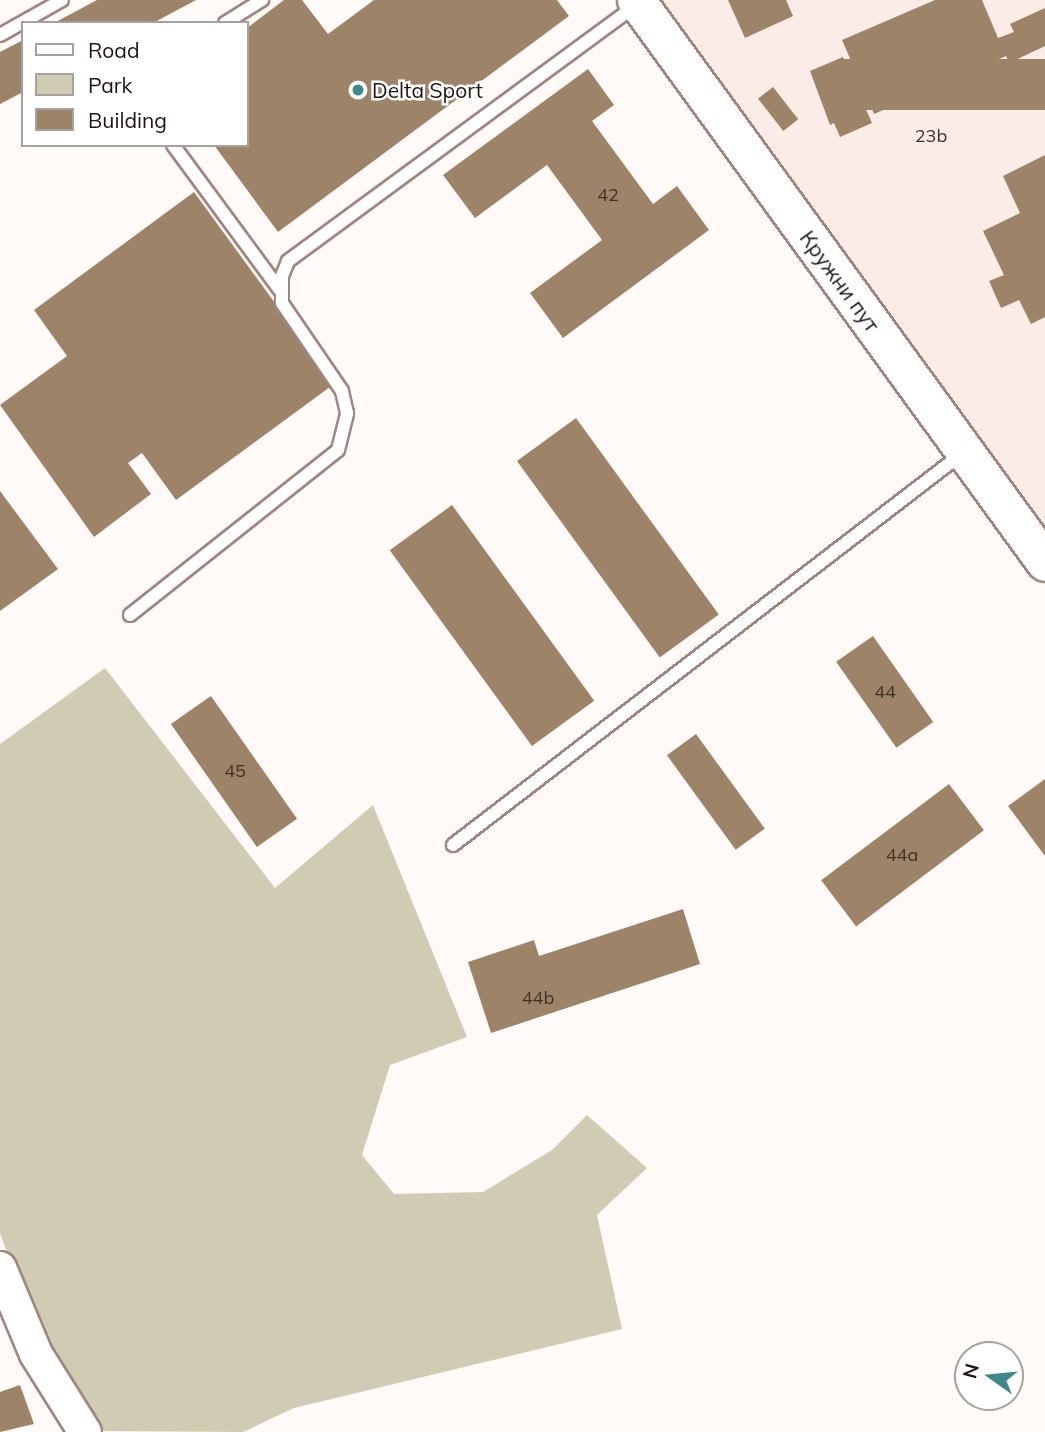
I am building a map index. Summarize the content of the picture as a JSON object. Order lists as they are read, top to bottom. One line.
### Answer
{"streets":{"main road":["Кружни пут"]},"places":["Delta Sport"],"house_numbers":["23b","42","44","45","44a","44b"],"legend":["Road","Park","Building"],"north":"left"}
